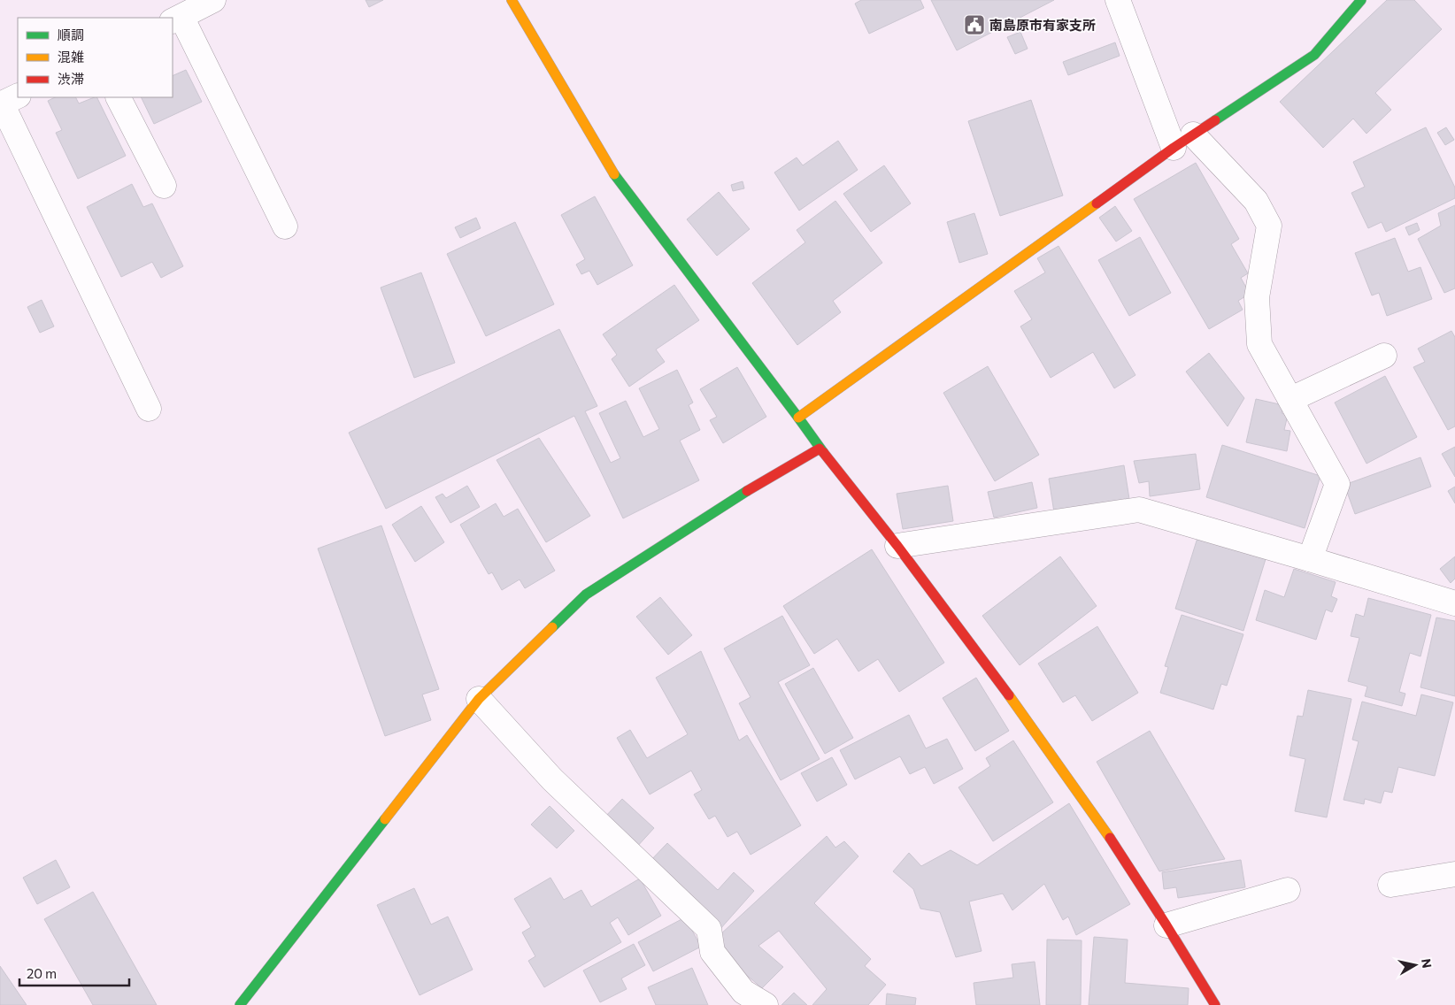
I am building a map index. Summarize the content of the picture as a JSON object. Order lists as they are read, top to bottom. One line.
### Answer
{"places":{"public building":["南島原市有家支所"]},"legend":["順調","混雑","渋滞"],"scale_bar":"20 m","north":"right"}
